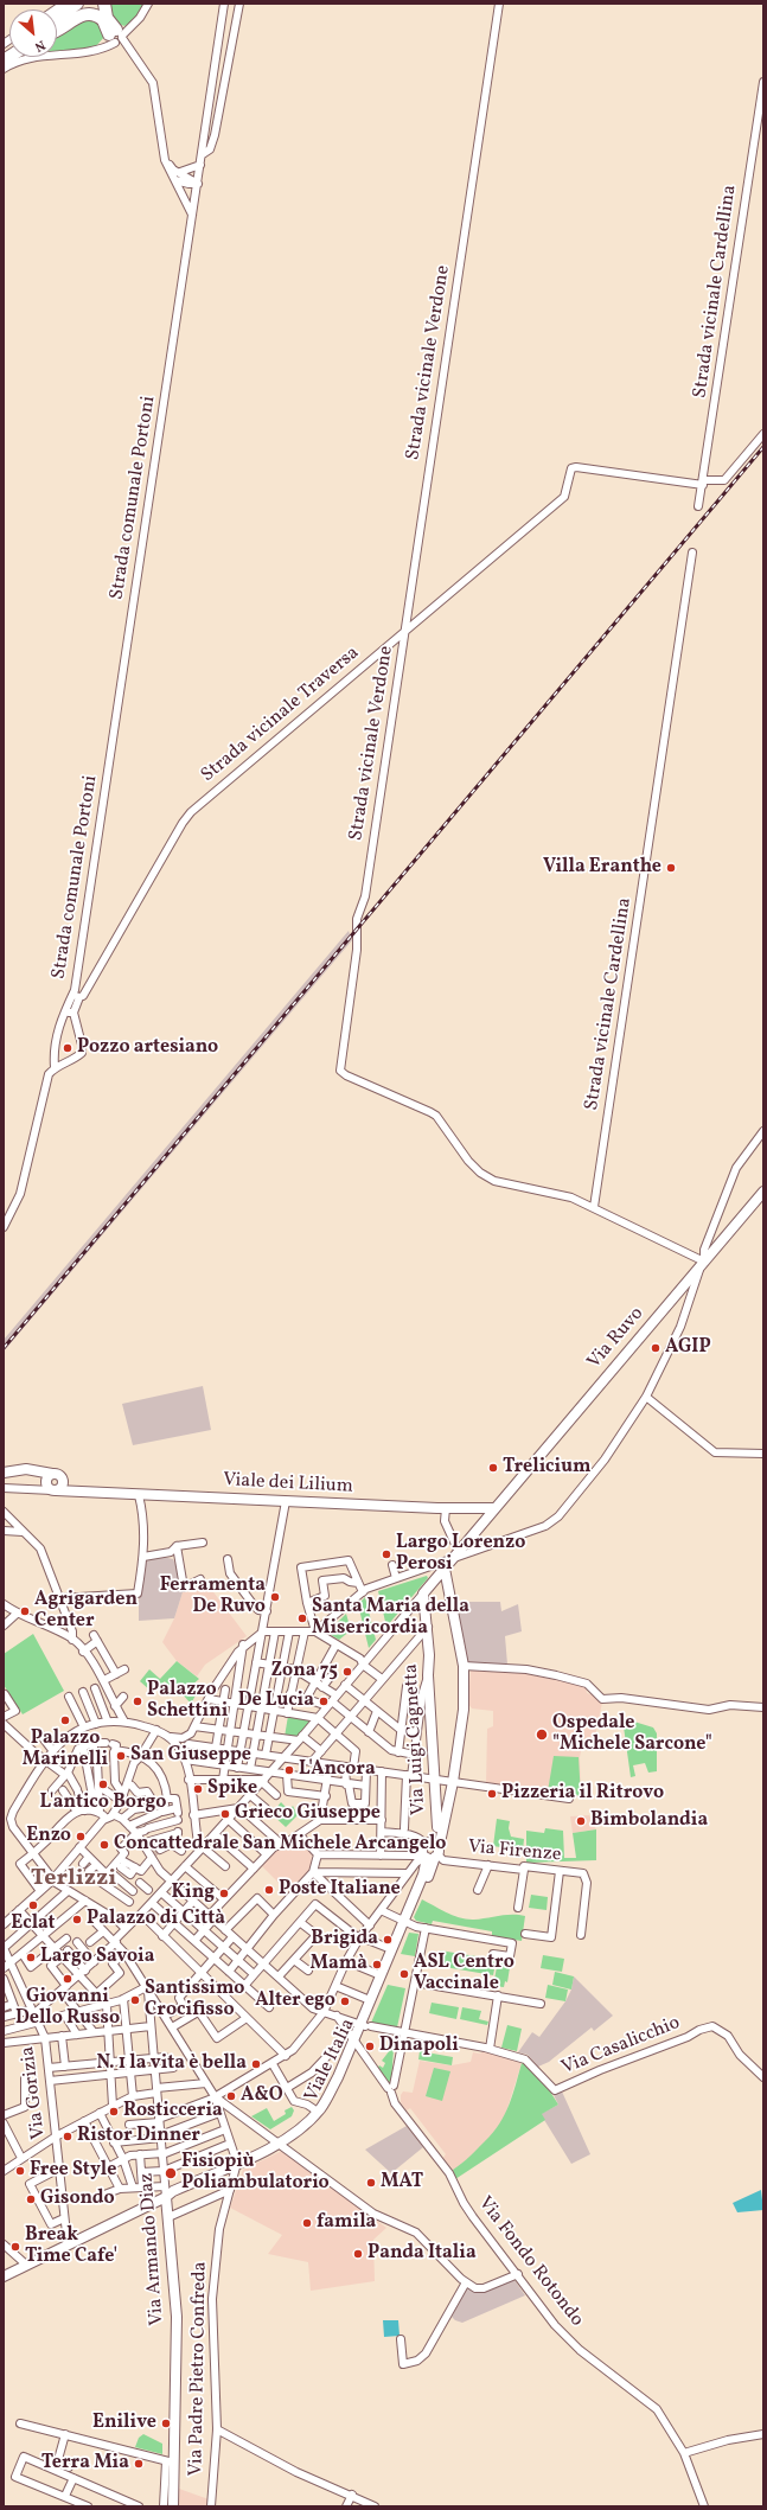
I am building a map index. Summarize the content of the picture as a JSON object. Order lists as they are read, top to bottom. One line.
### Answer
{"streets":{"main road":["Via Ruvo","Viale dei Lilium","Via Luigi Cagnetta","Viale Italia","Via Armando Diaz"],"street":["Strada vicinale Cardellina","Strada vicinale Verdone","Strada comunale Portoni","Strada vicinale Traversa","Via Firenze","Via Casalicchio","Via Gorizia","Via Fondo Rotondo","Via Padre Pietro Confreda"]},"crossings":[["Strada vicinale Cardellina","Strada vicinale Verdone"],["Strada vicinale Cardellina","Strada vicinale Traversa"],["Strada vicinale Verdone","Strada vicinale Traversa"],["Strada vicinale Verdone","Via Ruvo"],["Strada comunale Portoni","Strada vicinale Traversa"],["Via Ruvo","Viale dei Lilium"],["Via Ruvo","Via Luigi Cagnetta"],["Via Ruvo","Viale Italia"],["Via Firenze","Viale Italia"],["Via Casalicchio","Viale Italia"],["Via Casalicchio","Via Fondo Rotondo"],["Viale Italia","Via Gorizia"],["Viale Italia","Via Armando Diaz"],["Viale Italia","Via Fondo Rotondo"],["Viale Italia","Via Padre Pietro Confreda"]],"districts":["Terlizzi"],"places":["Villa Eranthe","Pozzo artesiano","AGIP","Trelicium","Largo Lorenzo Perosi","Ferramenta De Ruvo","Agrigarden Center","Santa Maria della Misericordia","Zona 75","Palazzo Schettini","De Lucia","Palazzo Marinelli","Ospedale \"Michele Sarcone\"","San Giuseppe","L'Ancora","L'antico Borgo","Spike","Pizzeria il Ritrovo","Grieco Giuseppe","Bimbolandia","Enzo","Concattedrale San Michele Arcangelo","Poste Italiane","King","Eclat","Palazzo di Città","Brigida","Largo Savoia","Mamà","ASL Centro Vaccinale","Giovanni Dello Russo","Santissimo Crocifisso","Alter ego","Dinapoli","N. 1 la vita è bella","A&O","Rosticceria","Ristor Dinner","Free Style","Fisiopiù Poliambulatorio","MAT","Gisondo","famila","Break Time Cafe'","Panda Italia","Enilive","Terra Mia"],"north":"bottom right"}
